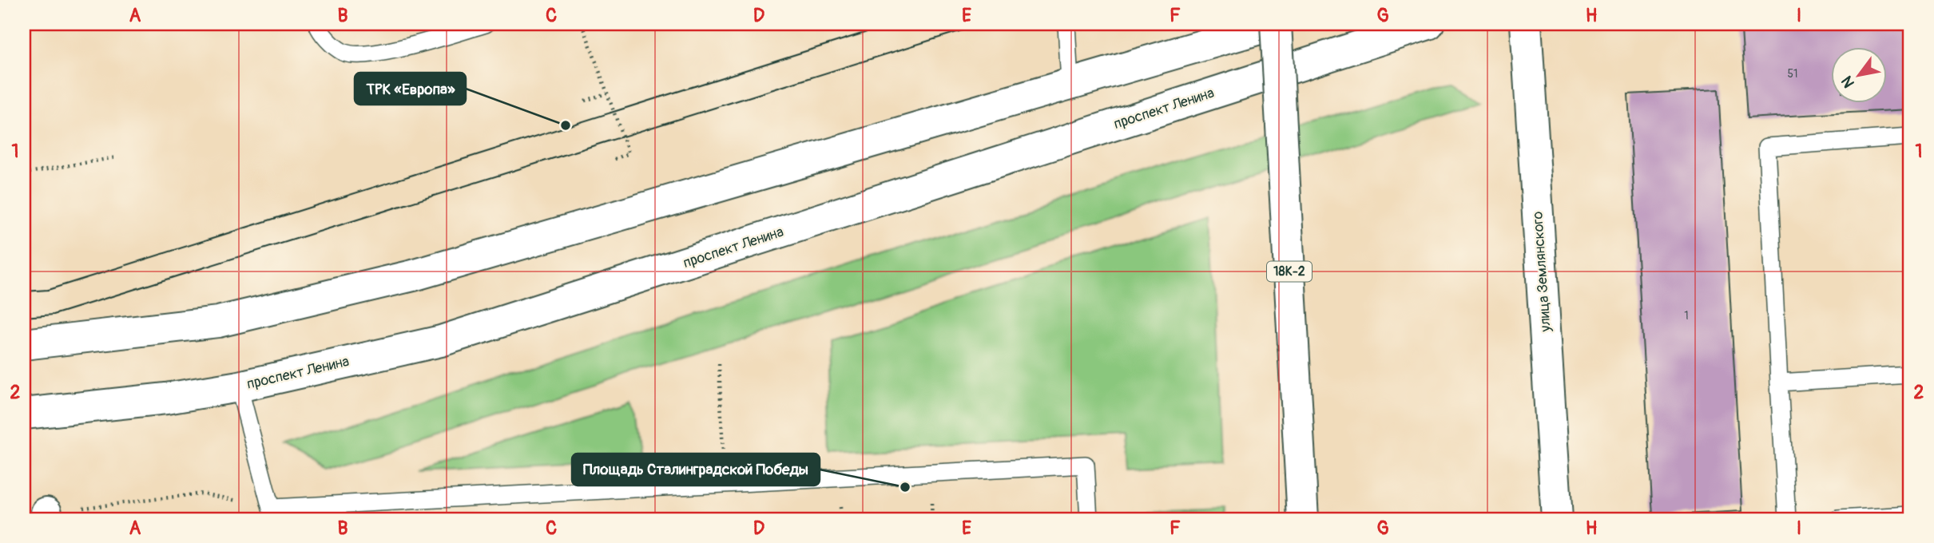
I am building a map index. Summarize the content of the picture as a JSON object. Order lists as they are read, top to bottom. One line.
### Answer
{"streets":{"main road":["проспект Ленина","18К-2","улица Землянского"]},"places":["ТРК «Европа»","Площадь Сталинградской Победы"],"house_numbers":["51","1"],"north":"bottom left","grid":{"columns":["A","B","C","D","E","F","G","H","I"],"rows":["1","2"]}}
